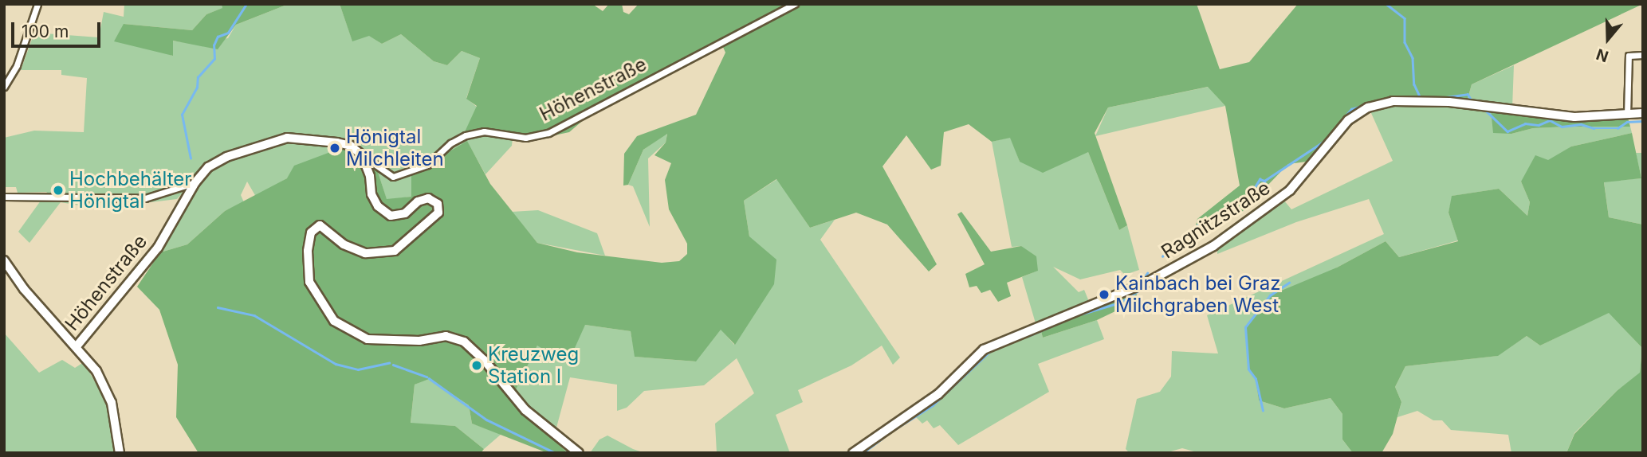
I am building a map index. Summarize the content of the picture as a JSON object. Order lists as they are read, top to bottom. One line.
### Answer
{"streets":{"main road":["Höhenstraße","Ragnitzstraße"]},"places":["Hönigtal Milchleiten","Hochbehälter Hönigtal","Kainbach bei Graz Milchgraben West","Kreuzweg Station I"],"scale_bar":"100 m","north":"bottom"}
